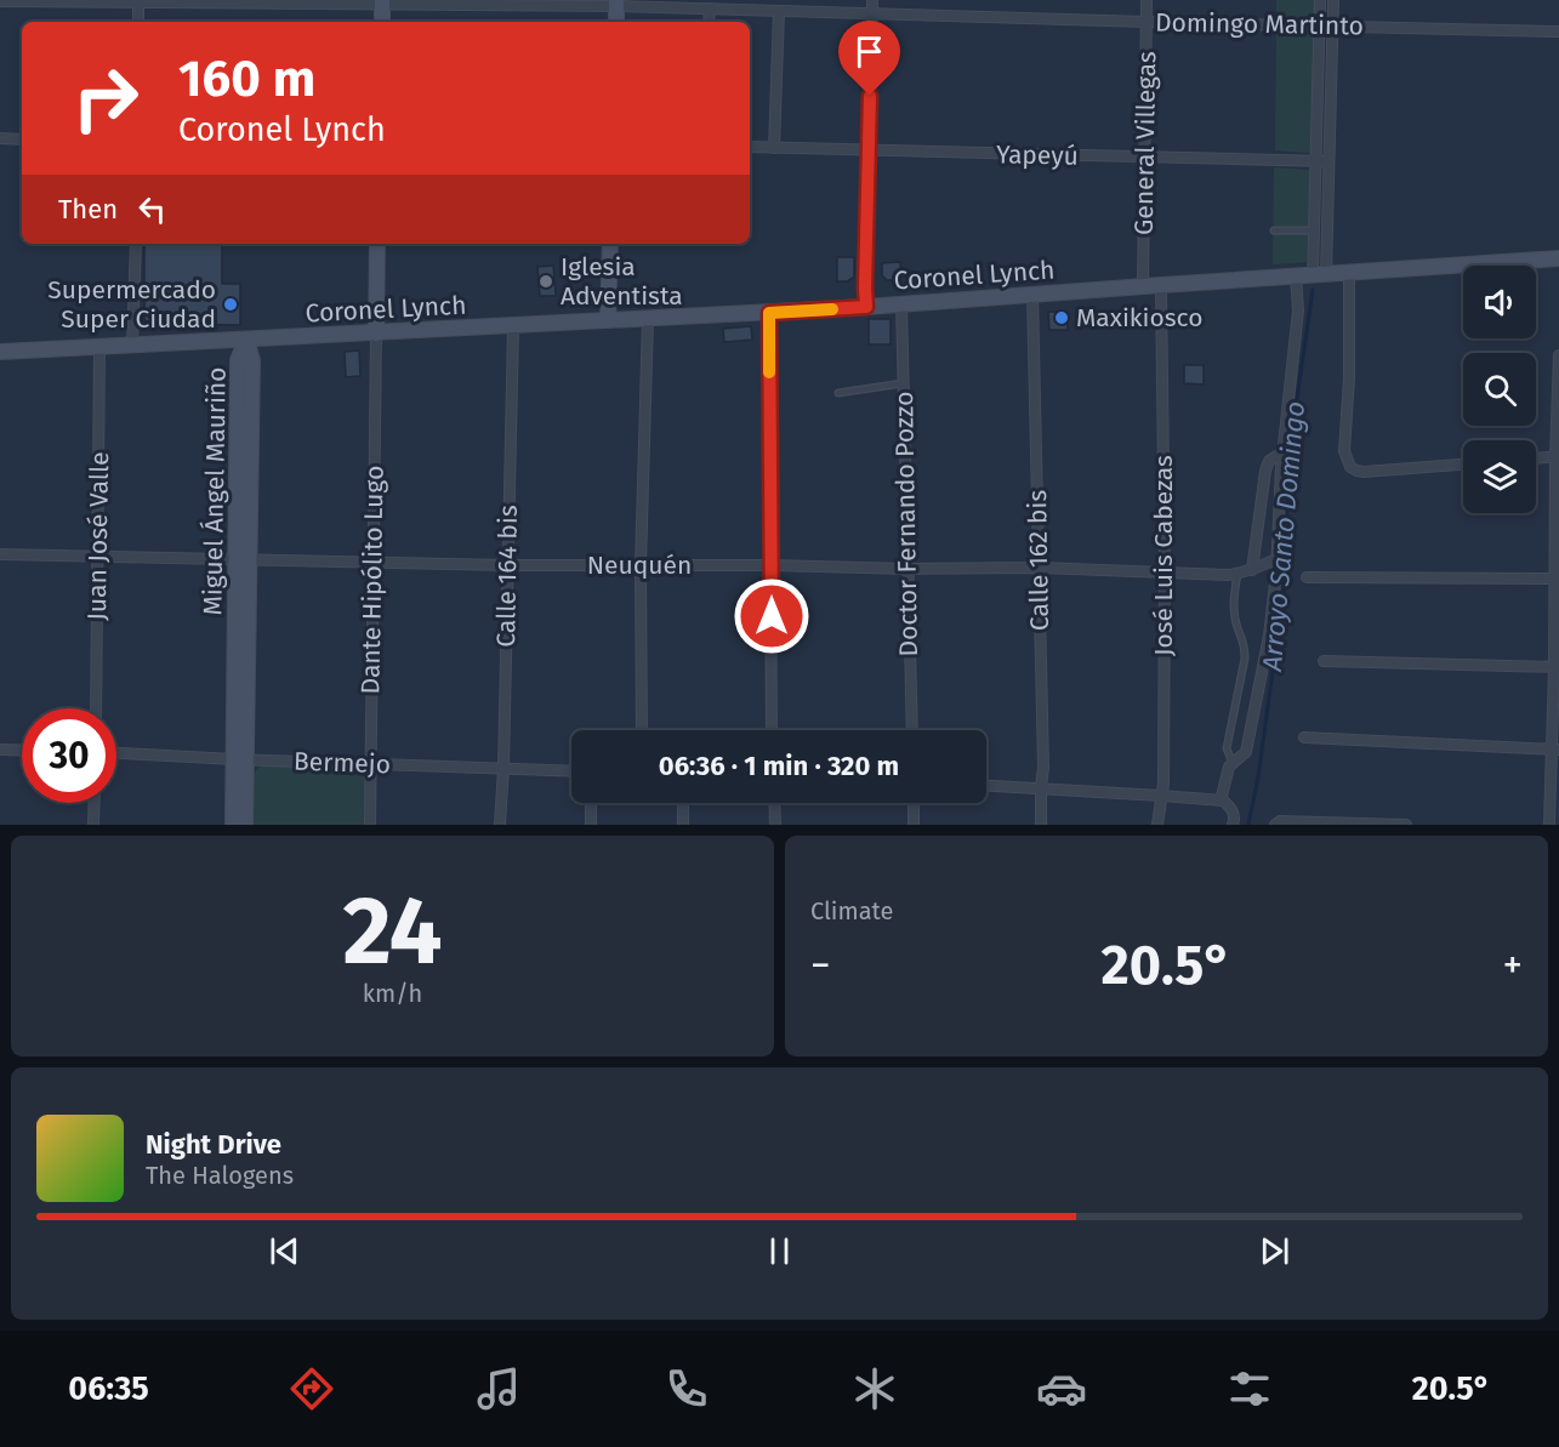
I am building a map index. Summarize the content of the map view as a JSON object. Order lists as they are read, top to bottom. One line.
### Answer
{"streets":{"street":["Domingo Martinto","General Villegas","Yapeyú","Coronel Lynch","Miguel Ángel Mauriño","Doctor Fernando Pozzo","Juan José Valle","José Luis Cabezas","Calle 162 bis","Neuquén","Calle 164 bis","Dante Hipólito Lugo","Bermejo"]},"crossings":[["Domingo Martinto","General Villegas"],["General Villegas","Yapeyú"],["General Villegas","Coronel Lynch"],["Coronel Lynch","Miguel Ángel Mauriño"],["Coronel Lynch","Doctor Fernando Pozzo"],["Coronel Lynch","Juan José Valle"],["Coronel Lynch","José Luis Cabezas"],["Coronel Lynch","Calle 162 bis"],["Coronel Lynch","Calle 164 bis"],["Coronel Lynch","Dante Hipólito Lugo"],["Miguel Ángel Mauriño","Neuquén"],["Miguel Ángel Mauriño","Bermejo"],["Doctor Fernando Pozzo","Neuquén"],["Juan José Valle","Neuquén"],["José Luis Cabezas","Neuquén"],["Calle 162 bis","Neuquén"],["Neuquén","Calle 164 bis"],["Neuquén","Dante Hipólito Lugo"],["Calle 164 bis","Bermejo"],["Dante Hipólito Lugo","Bermejo"]],"water":["Arroyo Santo Domingo"],"places":["Iglesia Adventista","Supermercado Super Ciudad","Maxikiosco"],"page":{"turn":["160 m","Coronel Lynch"],"then":"Then","limit":"30","trip":"06:36 · 1 min · 320 m","tile":[["24","km/h"],"Climate"],"heat":["−","20.5°","+"],"song":["Night Drive","The Halogens"],"tabs":["06:35","20.5°"]}}
